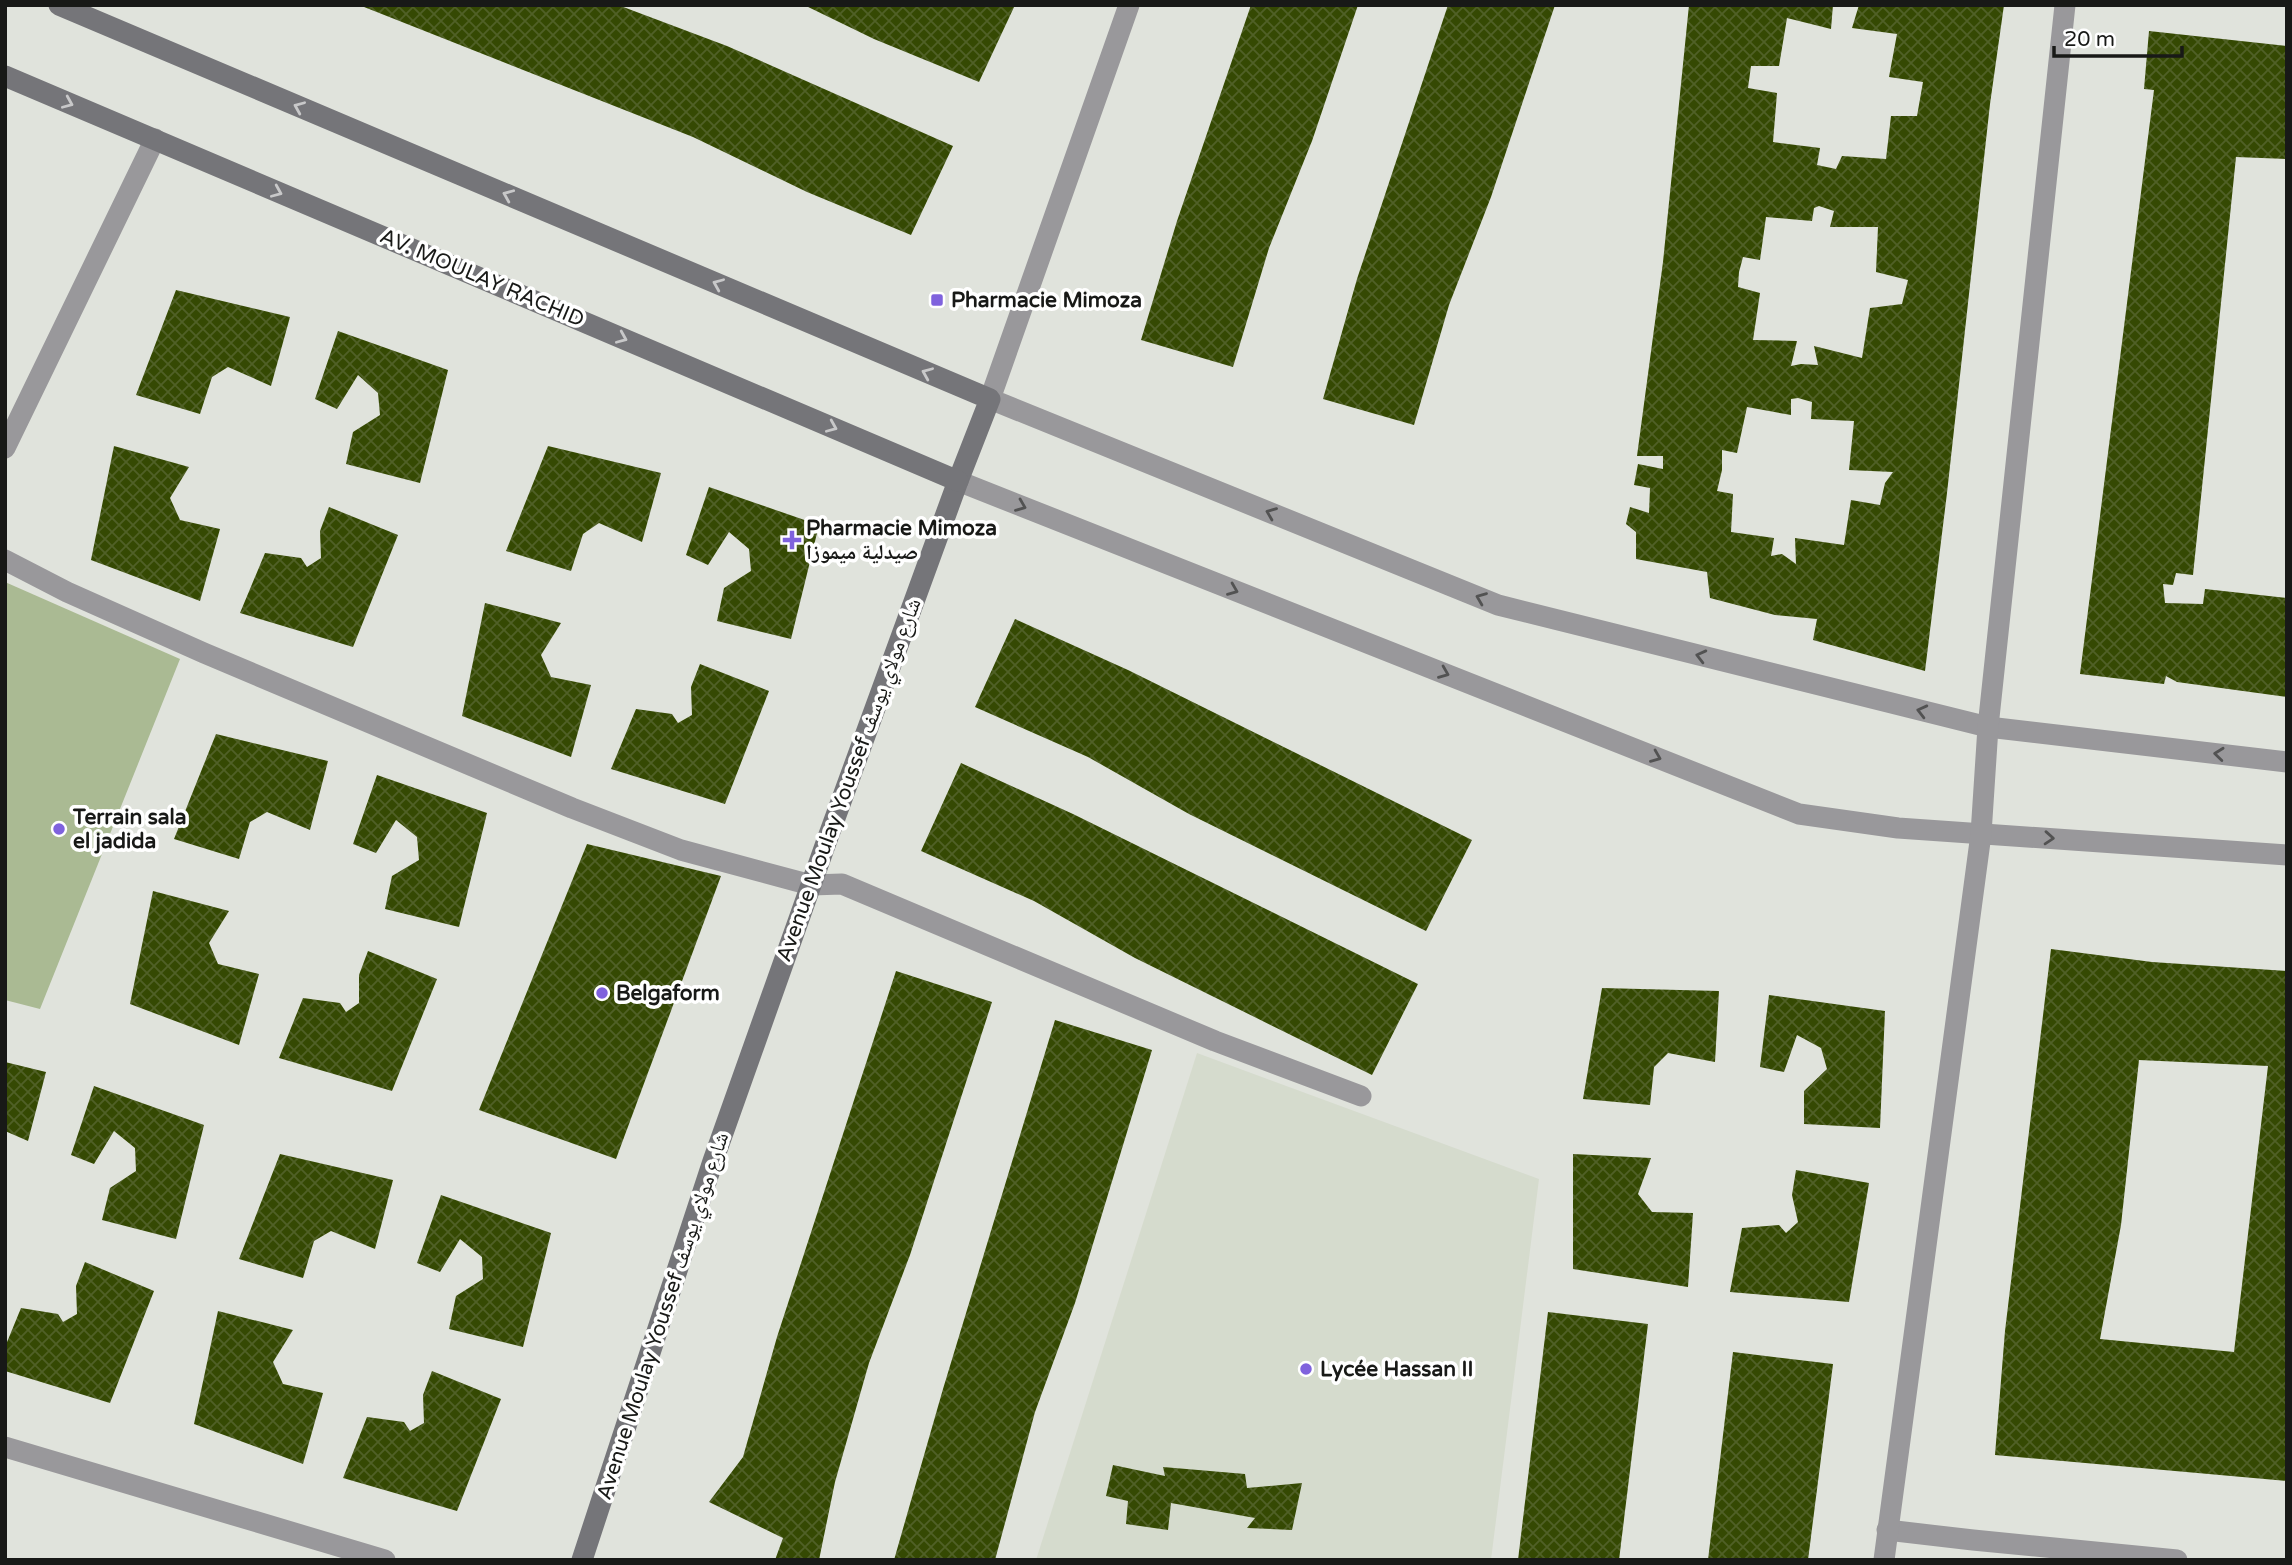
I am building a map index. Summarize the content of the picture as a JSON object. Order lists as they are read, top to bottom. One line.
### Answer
{"streets":{"street":["AV. MOULAY RACHID","Avenue Moulay Youssef شارع مولاي يوسف"]},"crossings":[["AV. MOULAY RACHID","Avenue Moulay Youssef شارع مولاي يوسف"]],"places":{"transit":["Pharmacie Mimoza"],"health":["Pharmacie Mimoza صيدلية ميموزا"],"other":["Terrain sala el jadida","Belgaform","Lycée Hassan II"]},"scale_bar":"20 m"}
